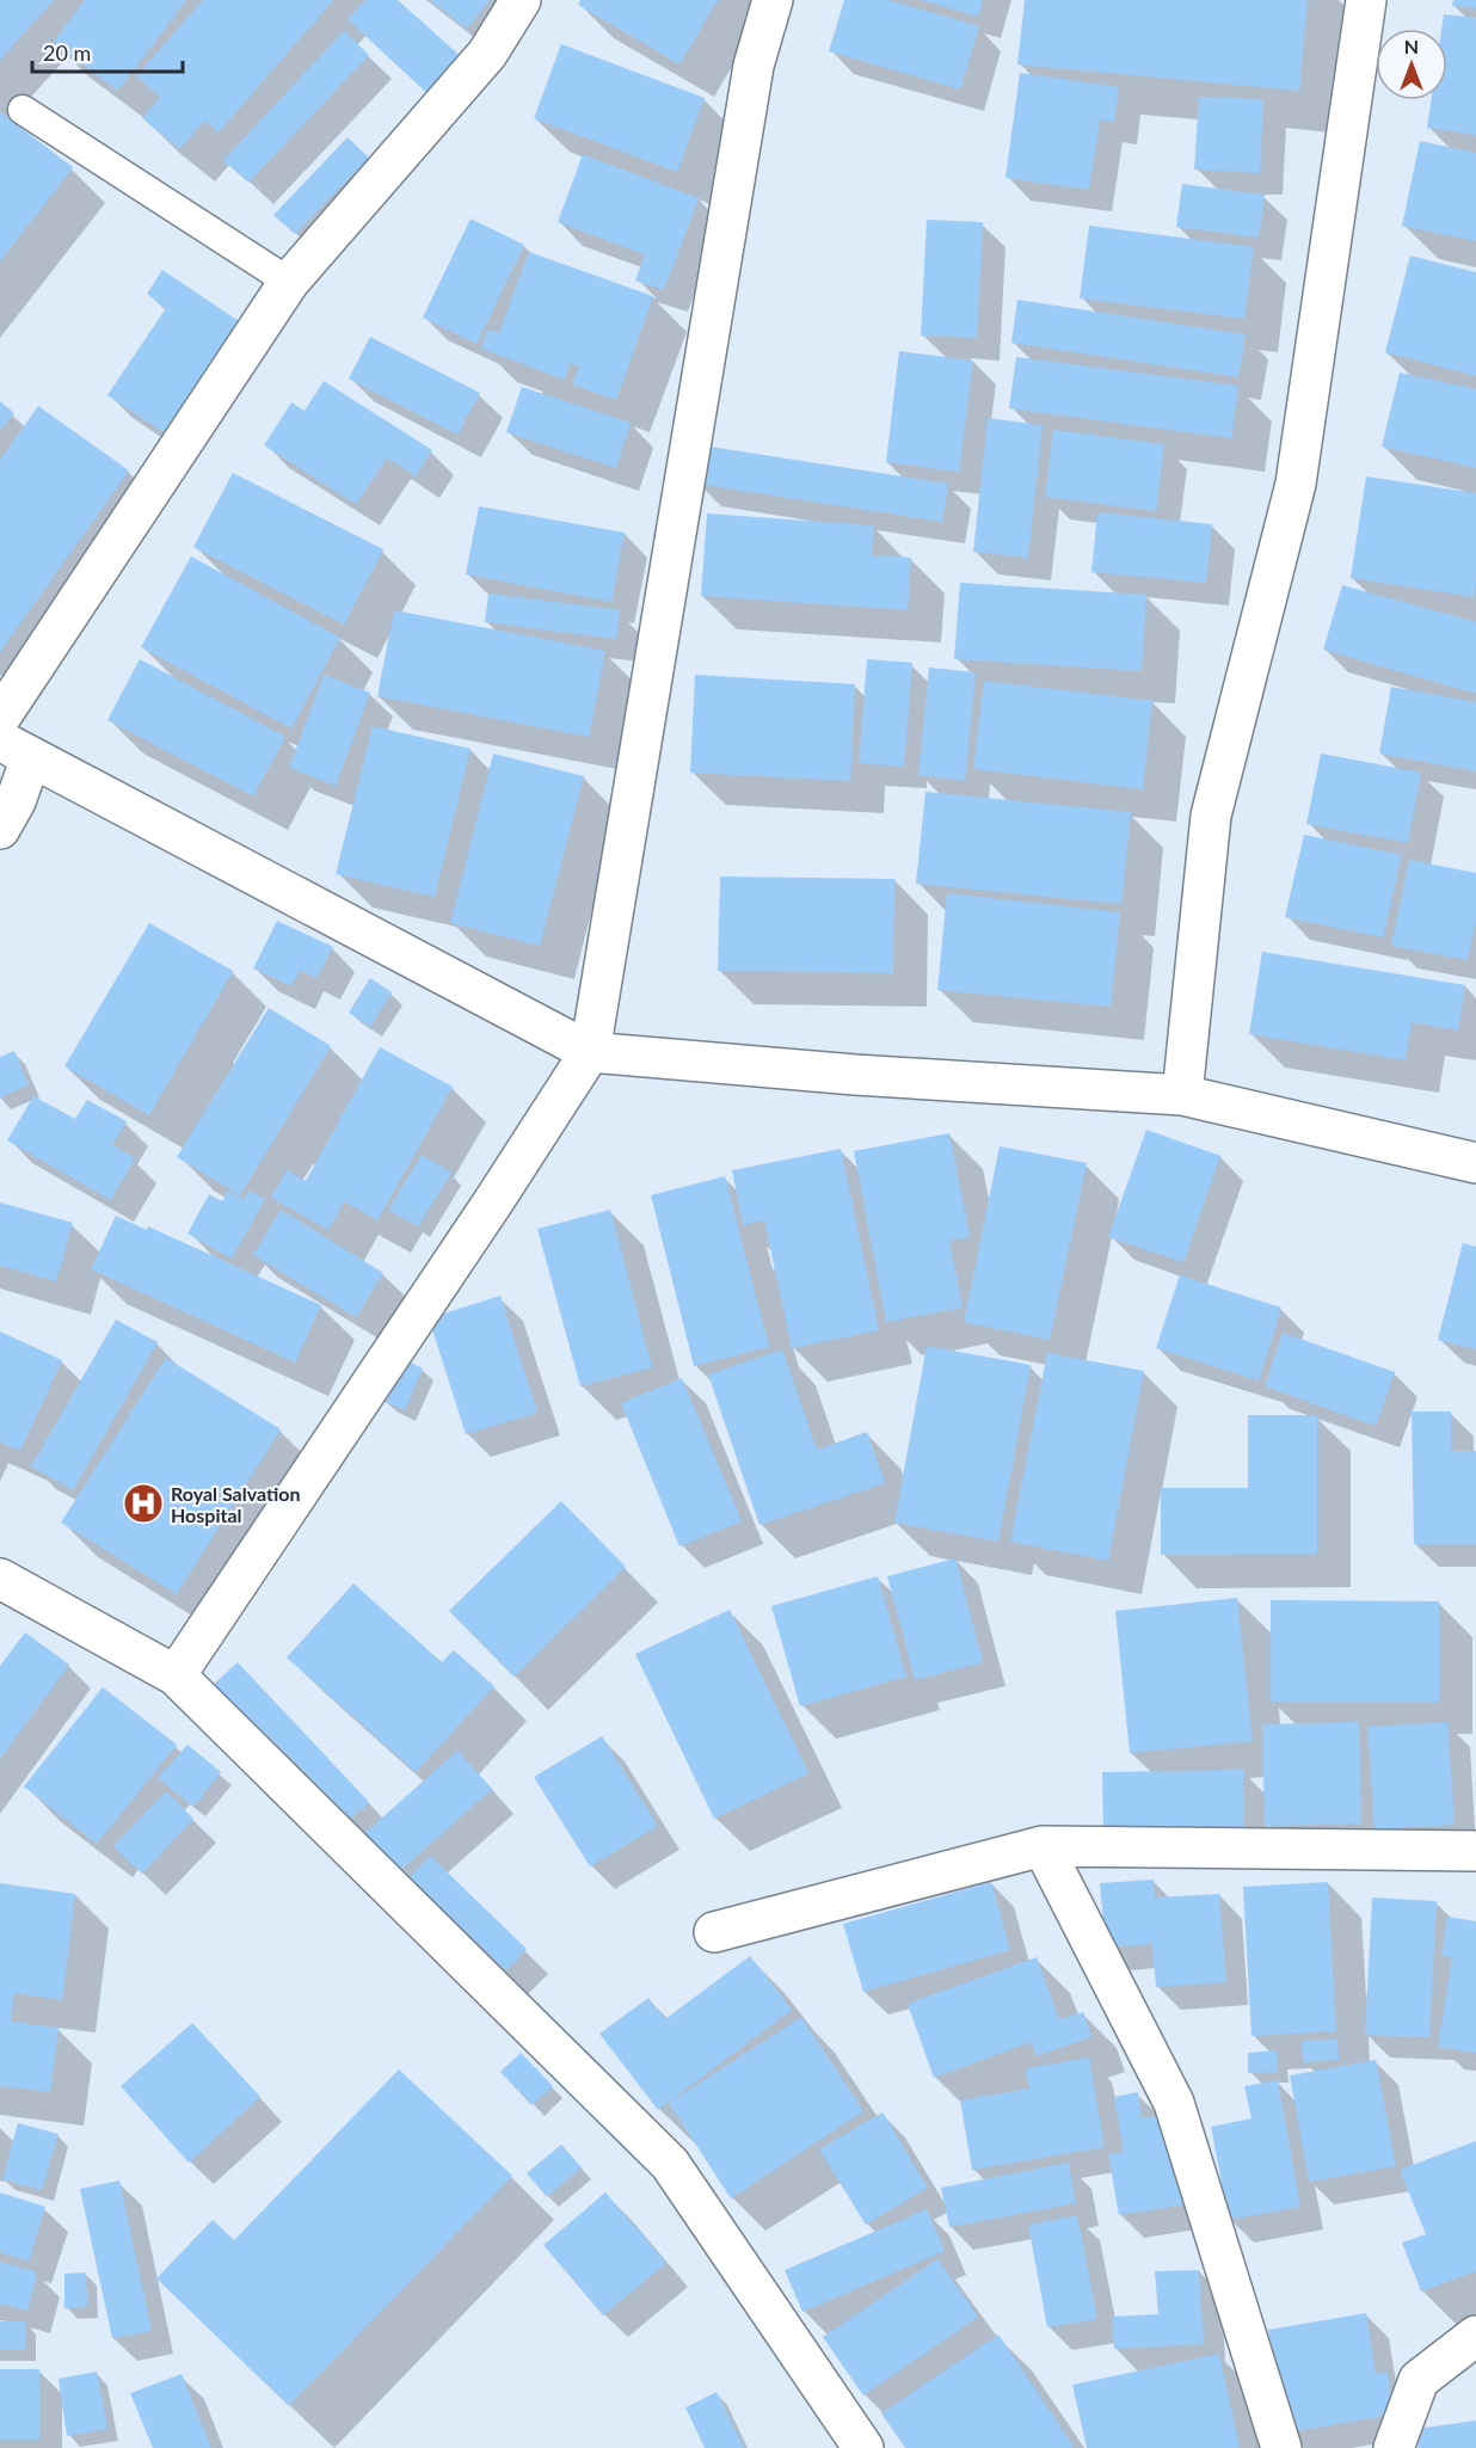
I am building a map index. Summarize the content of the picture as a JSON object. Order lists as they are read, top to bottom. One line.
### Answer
{"places":{"hospital":["Royal Salvation Hospital"]},"scale_bar":"20 m","north":"top"}
